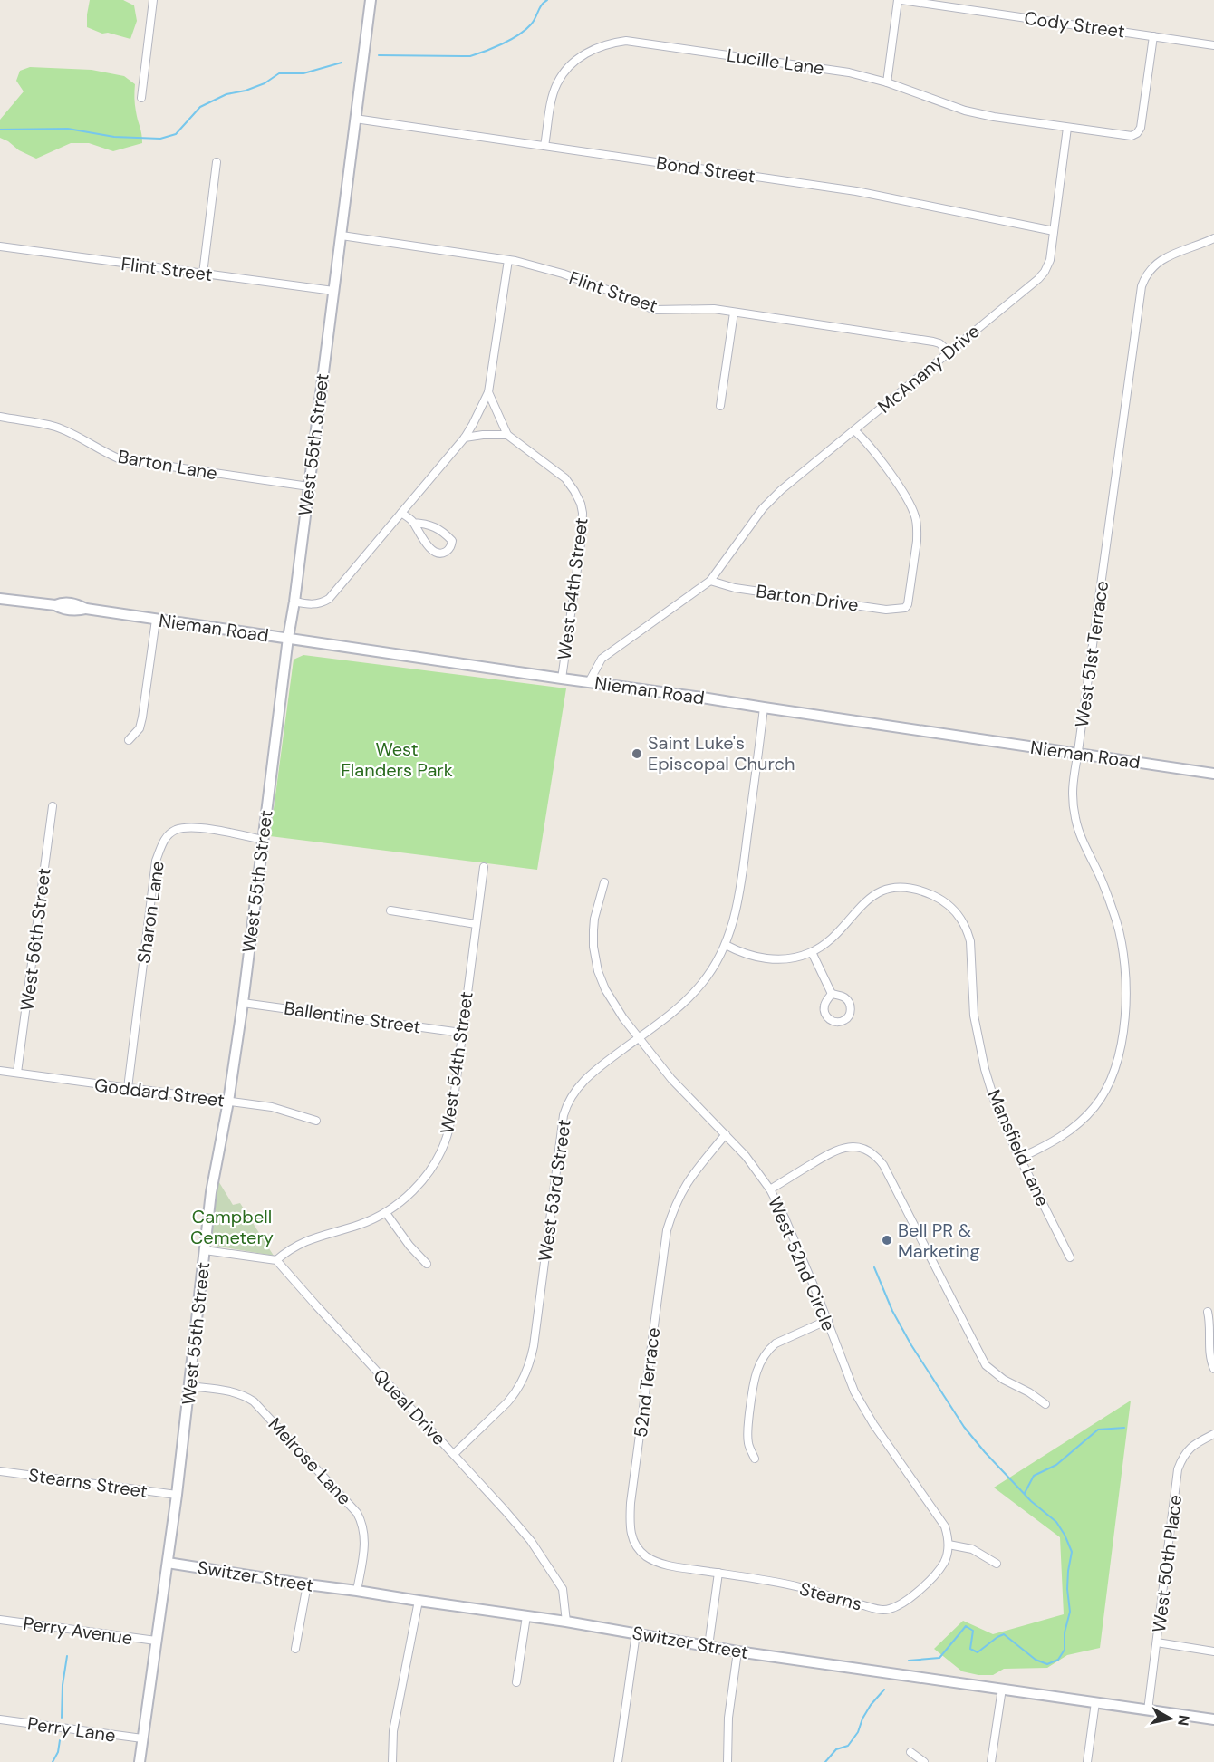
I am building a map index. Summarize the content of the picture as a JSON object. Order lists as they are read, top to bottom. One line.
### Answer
{"streets":{"street":["Cody Street","Lucille Lane","Bond Street","Flint Street","McAnany Drive","West 55th Street","Barton Lane","West 54th Street","Barton Drive","Nieman Road","West 51st Terrace","Sharon Lane","West 56th Street","Ballentine Street","Goddard Street","Mansfield Lane","West 53rd Street","West 52nd Circle","52nd Terrace","Queal Drive","Melrose Lane","Stearns Street","West 50th Place","Switzer Street","Stearns","Perry Avenue","Perry Lane"]},"crossings":[["Lucille Lane","Bond Street"],["Lucille Lane","McAnany Drive"],["Bond Street","McAnany Drive"],["Bond Street","West 55th Street"],["Flint Street","McAnany Drive"],["Flint Street","West 55th Street"],["McAnany Drive","Barton Drive"],["McAnany Drive","Nieman Road"],["West 55th Street","Barton Lane"],["West 55th Street","Nieman Road"],["West 55th Street","Sharon Lane"],["West 55th Street","Ballentine Street"],["West 55th Street","Goddard Street"],["West 55th Street","Melrose Lane"],["West 55th Street","Stearns Street"],["West 55th Street","Switzer Street"],["West 55th Street","Perry Avenue"],["West 55th Street","Perry Lane"],["West 54th Street","Nieman Road"],["West 54th Street","Ballentine Street"],["West 54th Street","Queal Drive"],["Nieman Road","West 51st Terrace"],["Nieman Road","West 53rd Street"],["West 51st Terrace","Mansfield Lane"],["Sharon Lane","Goddard Street"],["West 56th Street","Goddard Street"],["Mansfield Lane","West 53rd Street"],["West 53rd Street","West 52nd Circle"],["West 53rd Street","Queal Drive"],["West 52nd Circle","52nd Terrace"],["West 52nd Circle","Stearns"],["52nd Terrace","Stearns"],["Queal Drive","Switzer Street"],["Melrose Lane","Switzer Street"],["West 50th Place","Switzer Street"]],"parks":["West Flanders Park","Campbell Cemetery"],"places":["Saint Luke's Episcopal Church","Bell PR & Marketing"],"north":"right"}
